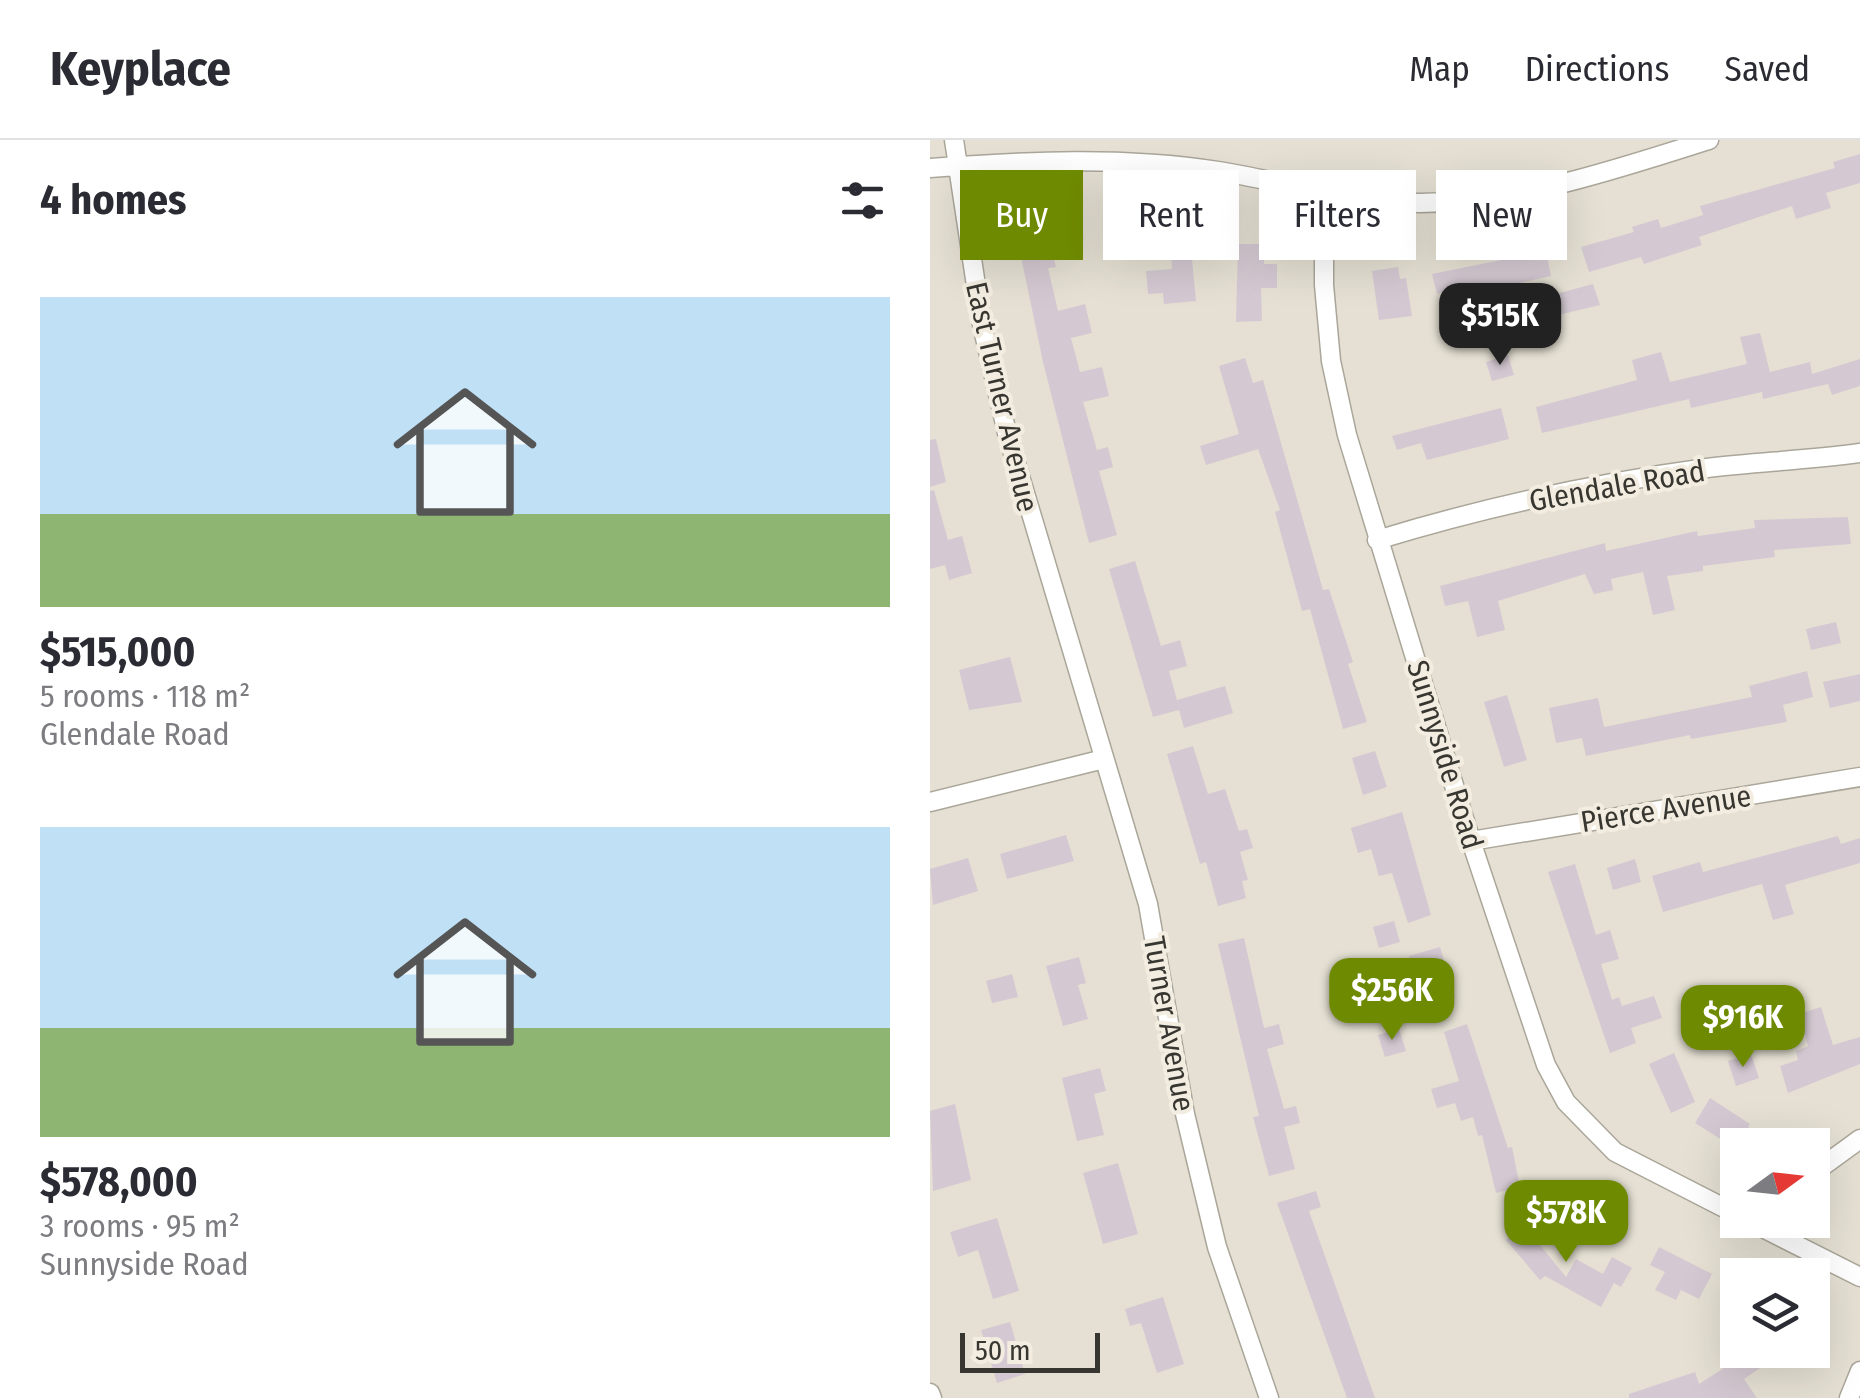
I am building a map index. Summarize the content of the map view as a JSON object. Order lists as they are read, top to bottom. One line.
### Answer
{"streets":{"street":["East Turner Avenue","Glendale Road","Sunnyside Road","Pierce Avenue","Turner Avenue"]},"crossings":[["East Turner Avenue","Turner Avenue"],["Glendale Road","Sunnyside Road"],["Sunnyside Road","Pierce Avenue"]],"scale_bar":"50 m","north":"right","page":{"header":"Keyplace","nav":["Map","Directions","Saved"],"heading":"4 homes","chip":["Buy","Rent","Filters","New"],"list":[{"name":"$515,000","note":"5 rooms · 118 m² · Glendale Road"},{"name":"$578,000","note":"3 rooms · 95 m² · Sunnyside Road"}],"price":["$515K","$256K","$916K","$578K"],"scale":"50 m"}}
